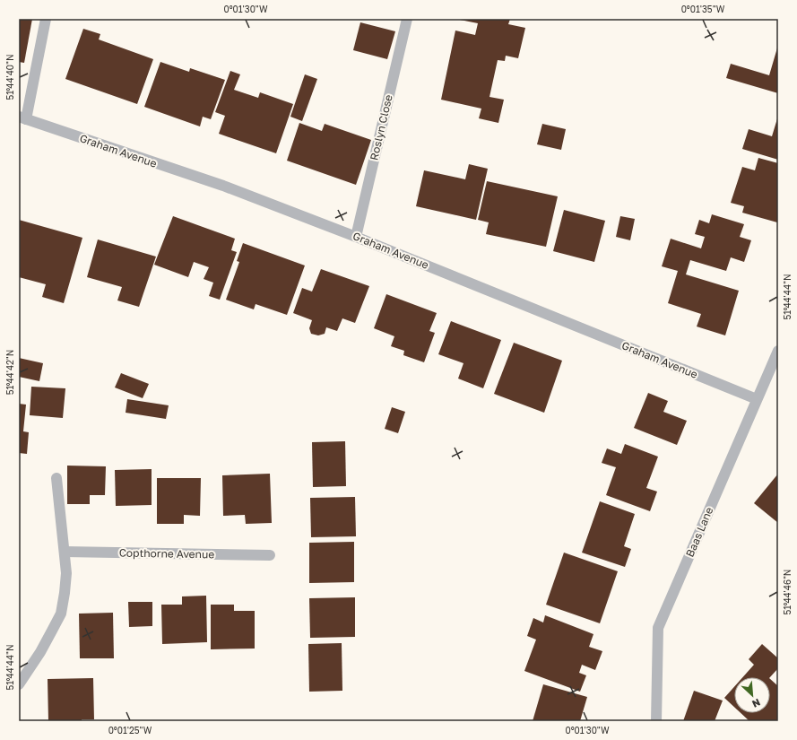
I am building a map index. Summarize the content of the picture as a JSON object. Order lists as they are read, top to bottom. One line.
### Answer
{"streets":{"street":["Roslyn Close","Graham Avenue","Baas Lane","Copthorne Avenue"]},"crossings":[["Roslyn Close","Graham Avenue"],["Graham Avenue","Baas Lane"]],"north":"bottom right","coordinates":["0°01'30\"W","0°01'35\"W","51°44'40\"N","51°44'44\"N","51°44'42\"N","51°44'46\"N","0°01'25\"W"]}
